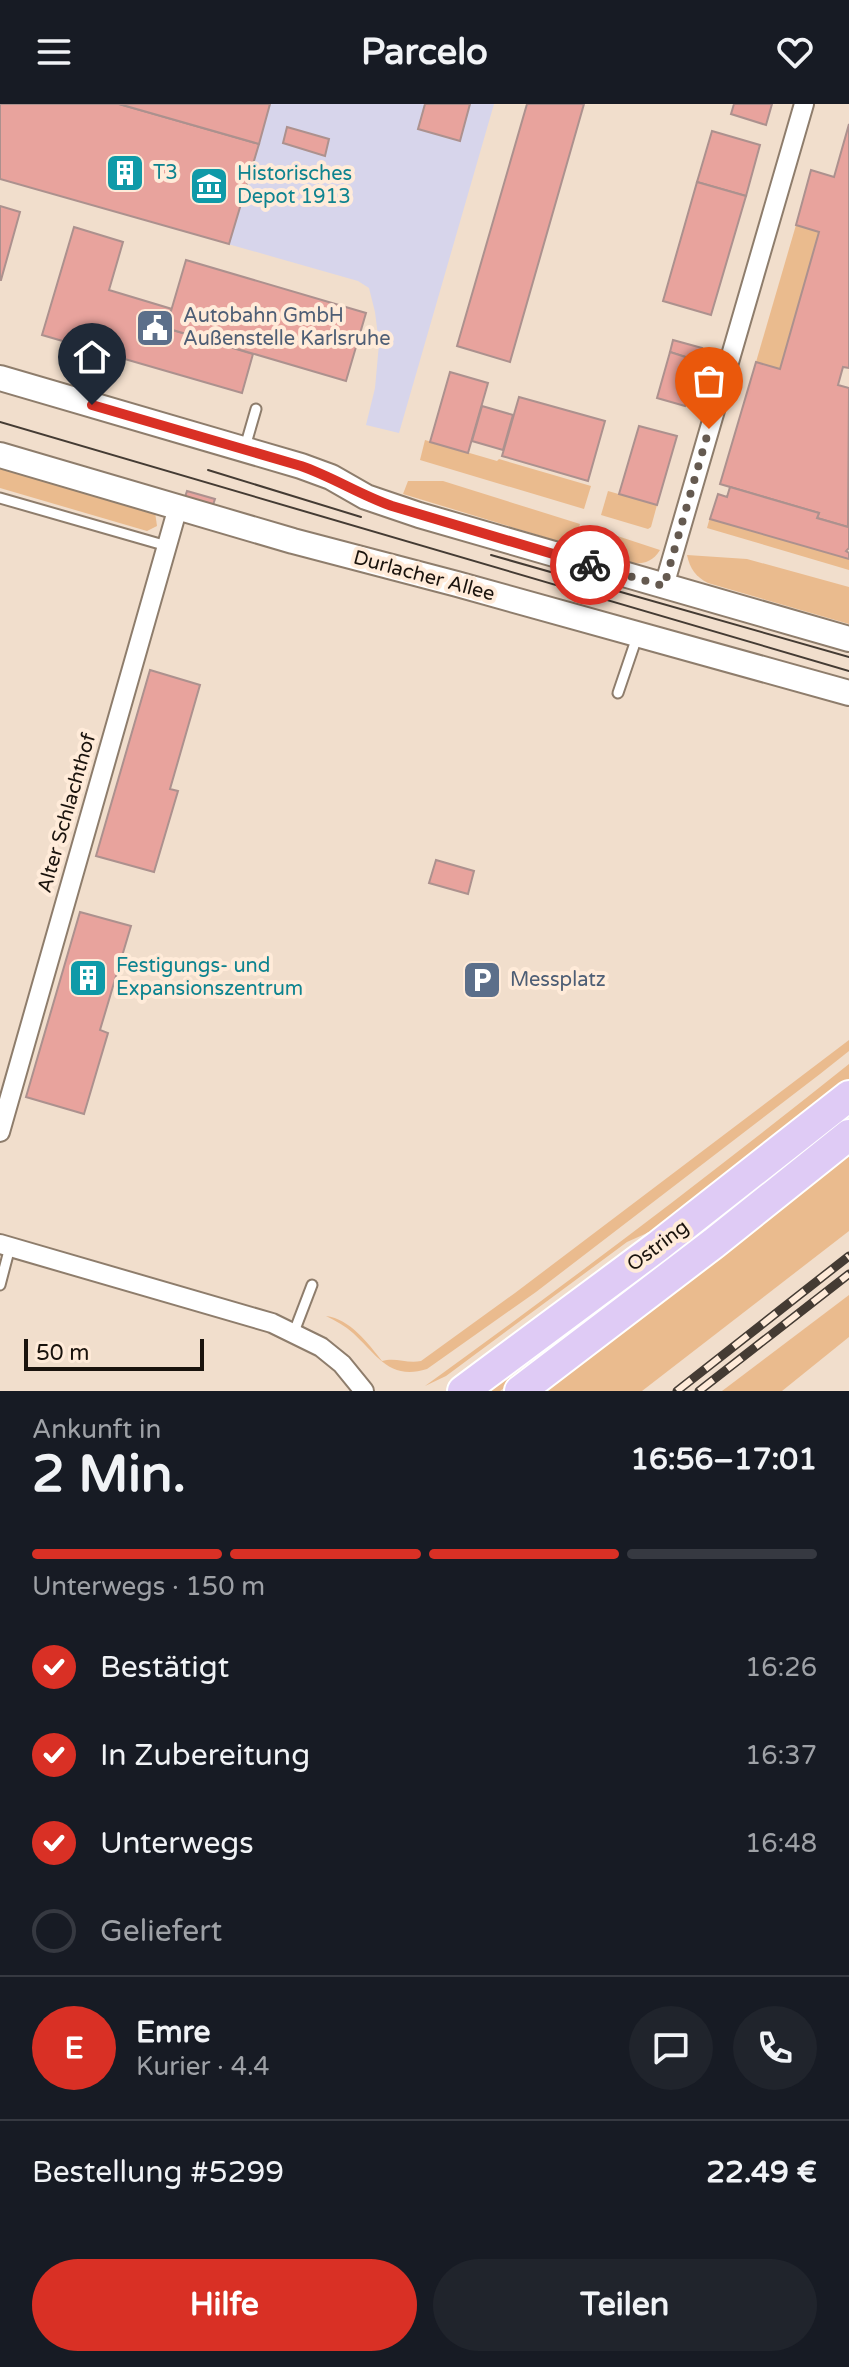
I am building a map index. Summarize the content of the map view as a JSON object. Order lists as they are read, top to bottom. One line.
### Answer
{"streets":{"main road":["Ostring"],"street":["Durlacher Allee","Alter Schlachthof"]},"crossings":[["Durlacher Allee","Alter Schlachthof"]],"places":{"building":["T3","Festigungs- und Expansionszentrum"],"museum":["Historisches Depot 1913"],"public building":["Autobahn GmbH Außenstelle Karlsruhe"],"parking":["Messplatz"]},"scale_bar":"50 m","page":{"header":"Parcelo","scale":"50 m","heading":["2 Min.","Ankunft in","16:56–17:01"],"panel":["Emre","Kurier · 4.4","Bestellung #5299","22.49 €"],"bar":"Unterwegs · 150 m","list":[["Bestätigt","16:26"],["In Zubereitung","16:37"],["Unterwegs","16:48"],"Geliefert"],"round":"E","buttons":["Hilfe","Teilen"]}}
